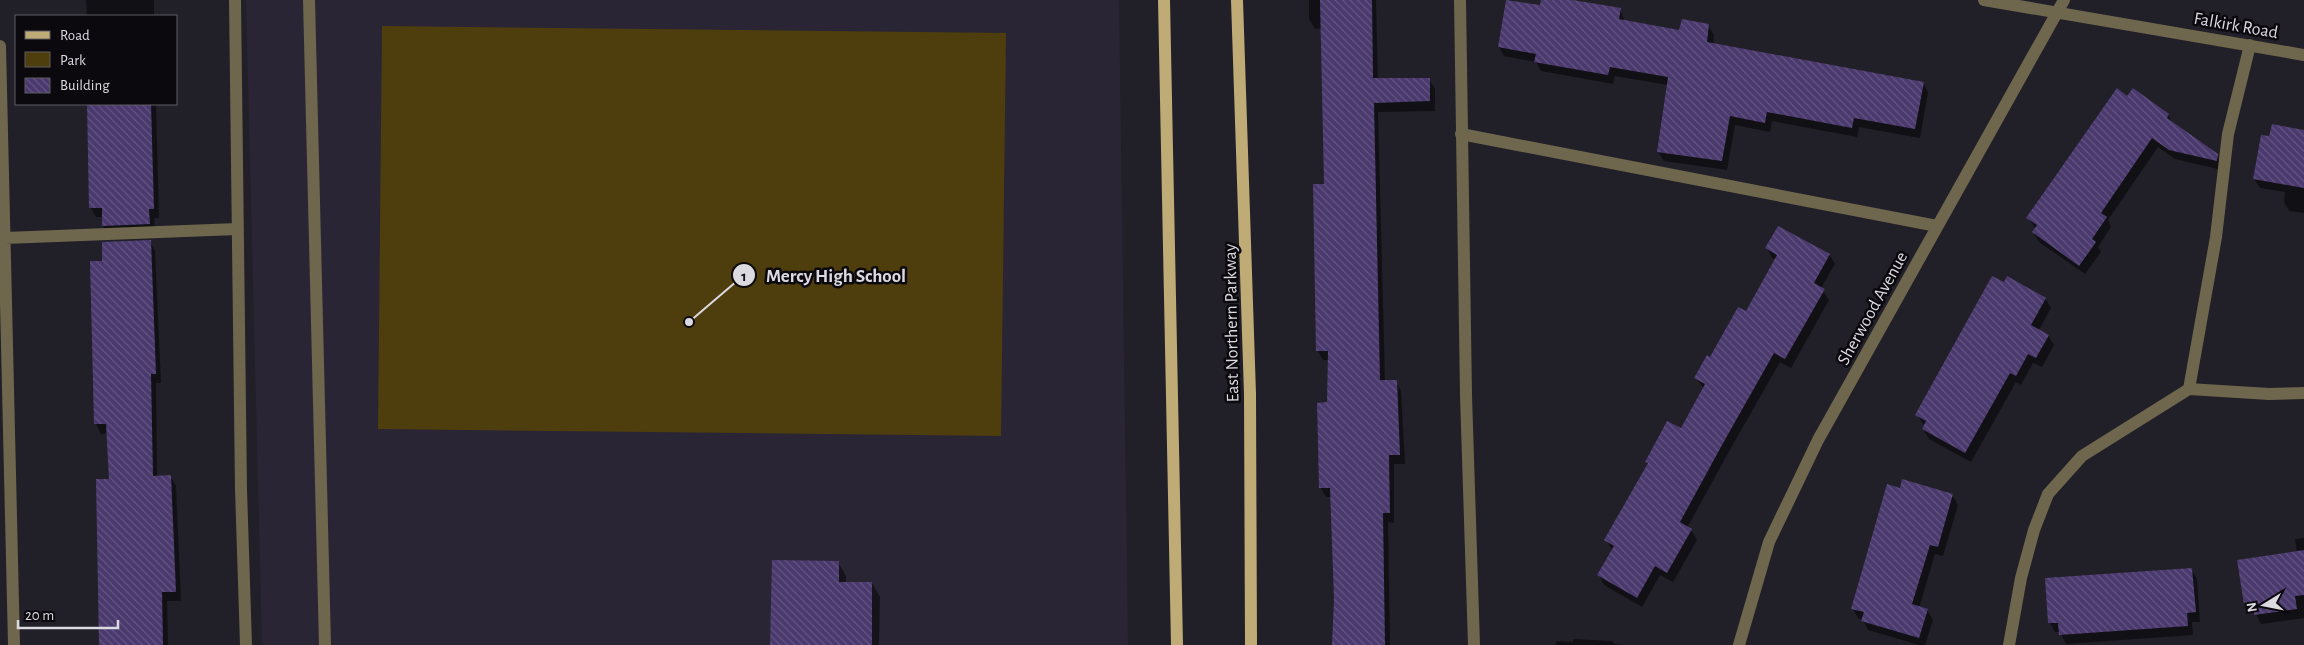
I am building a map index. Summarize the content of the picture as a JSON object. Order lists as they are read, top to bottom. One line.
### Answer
{"streets":{"main road":["East Northern Parkway"],"street":["Falkirk Road","Sherwood Avenue"]},"crossings":[["Falkirk Road","Sherwood Avenue"]],"places":["Mercy High School"],"legend":["Road","Park","Building"],"scale_bar":"20 m","north":"left"}
